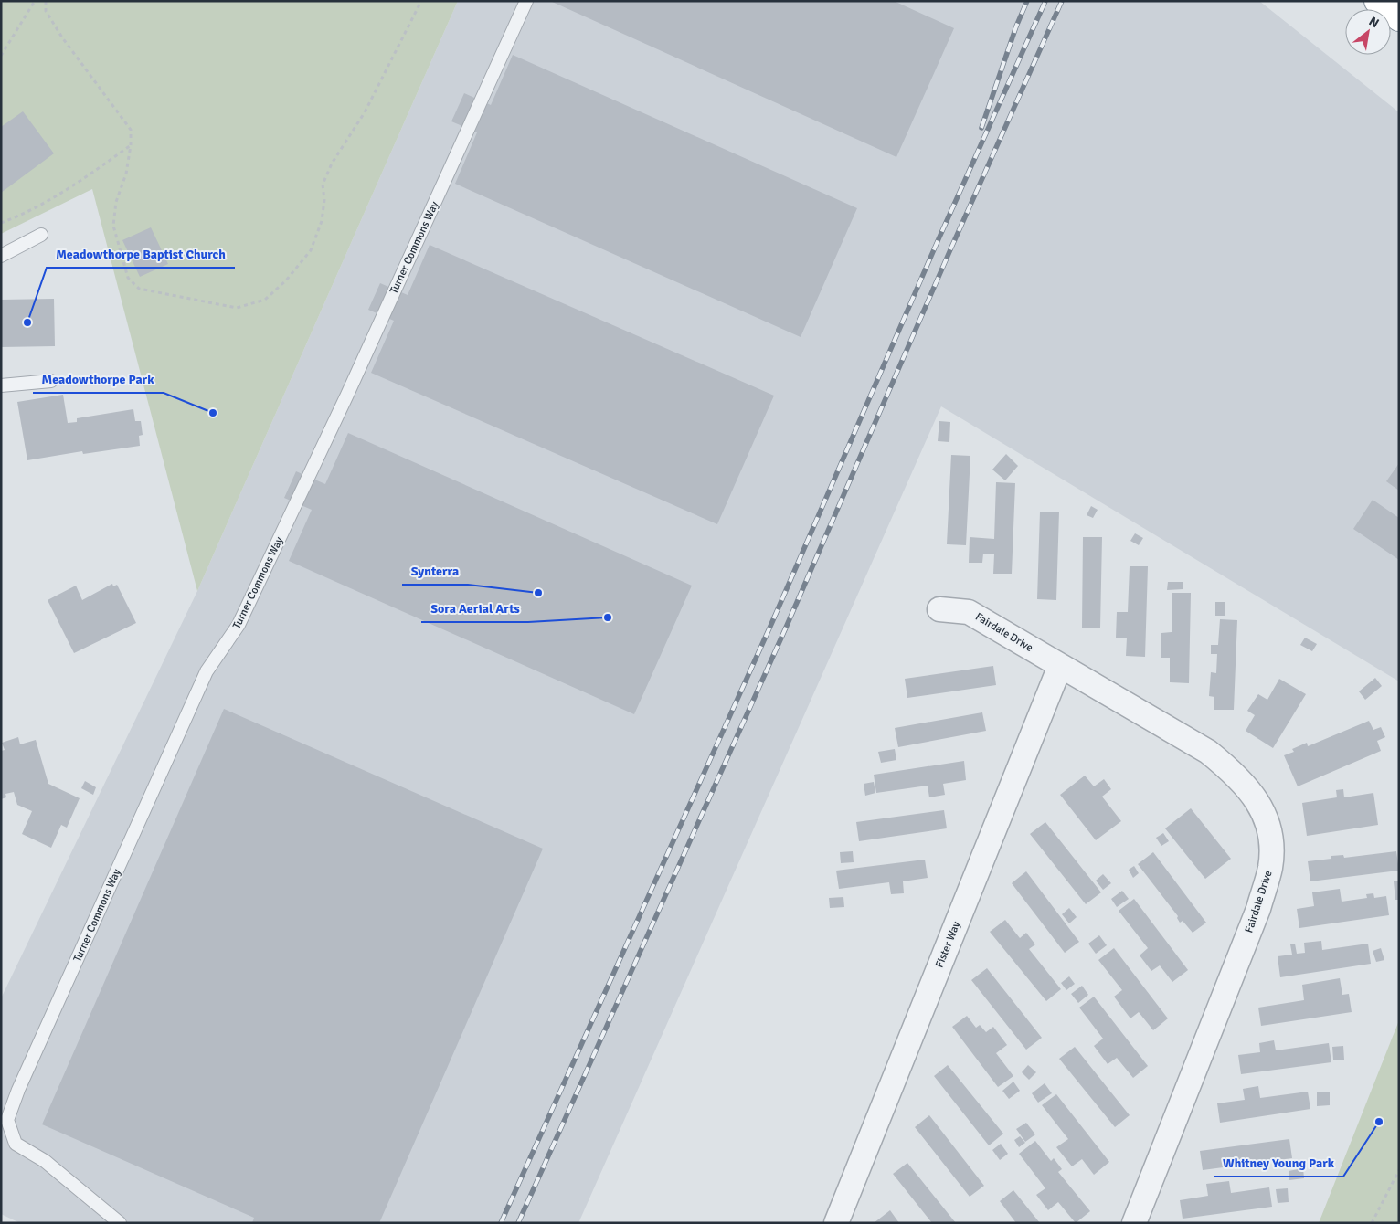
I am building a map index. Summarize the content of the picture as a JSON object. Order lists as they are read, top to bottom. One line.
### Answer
{"streets":{"street":["Fairdale Drive","Fister Way"],"lane":["Turner Commons Way"]},"crossings":[["Fairdale Drive","Fister Way"]],"places":["Meadowthorpe Baptist Church","Meadowthorpe Park","Synterra","Sora Aerial Arts","Whitney Young Park"],"north":"top right"}
